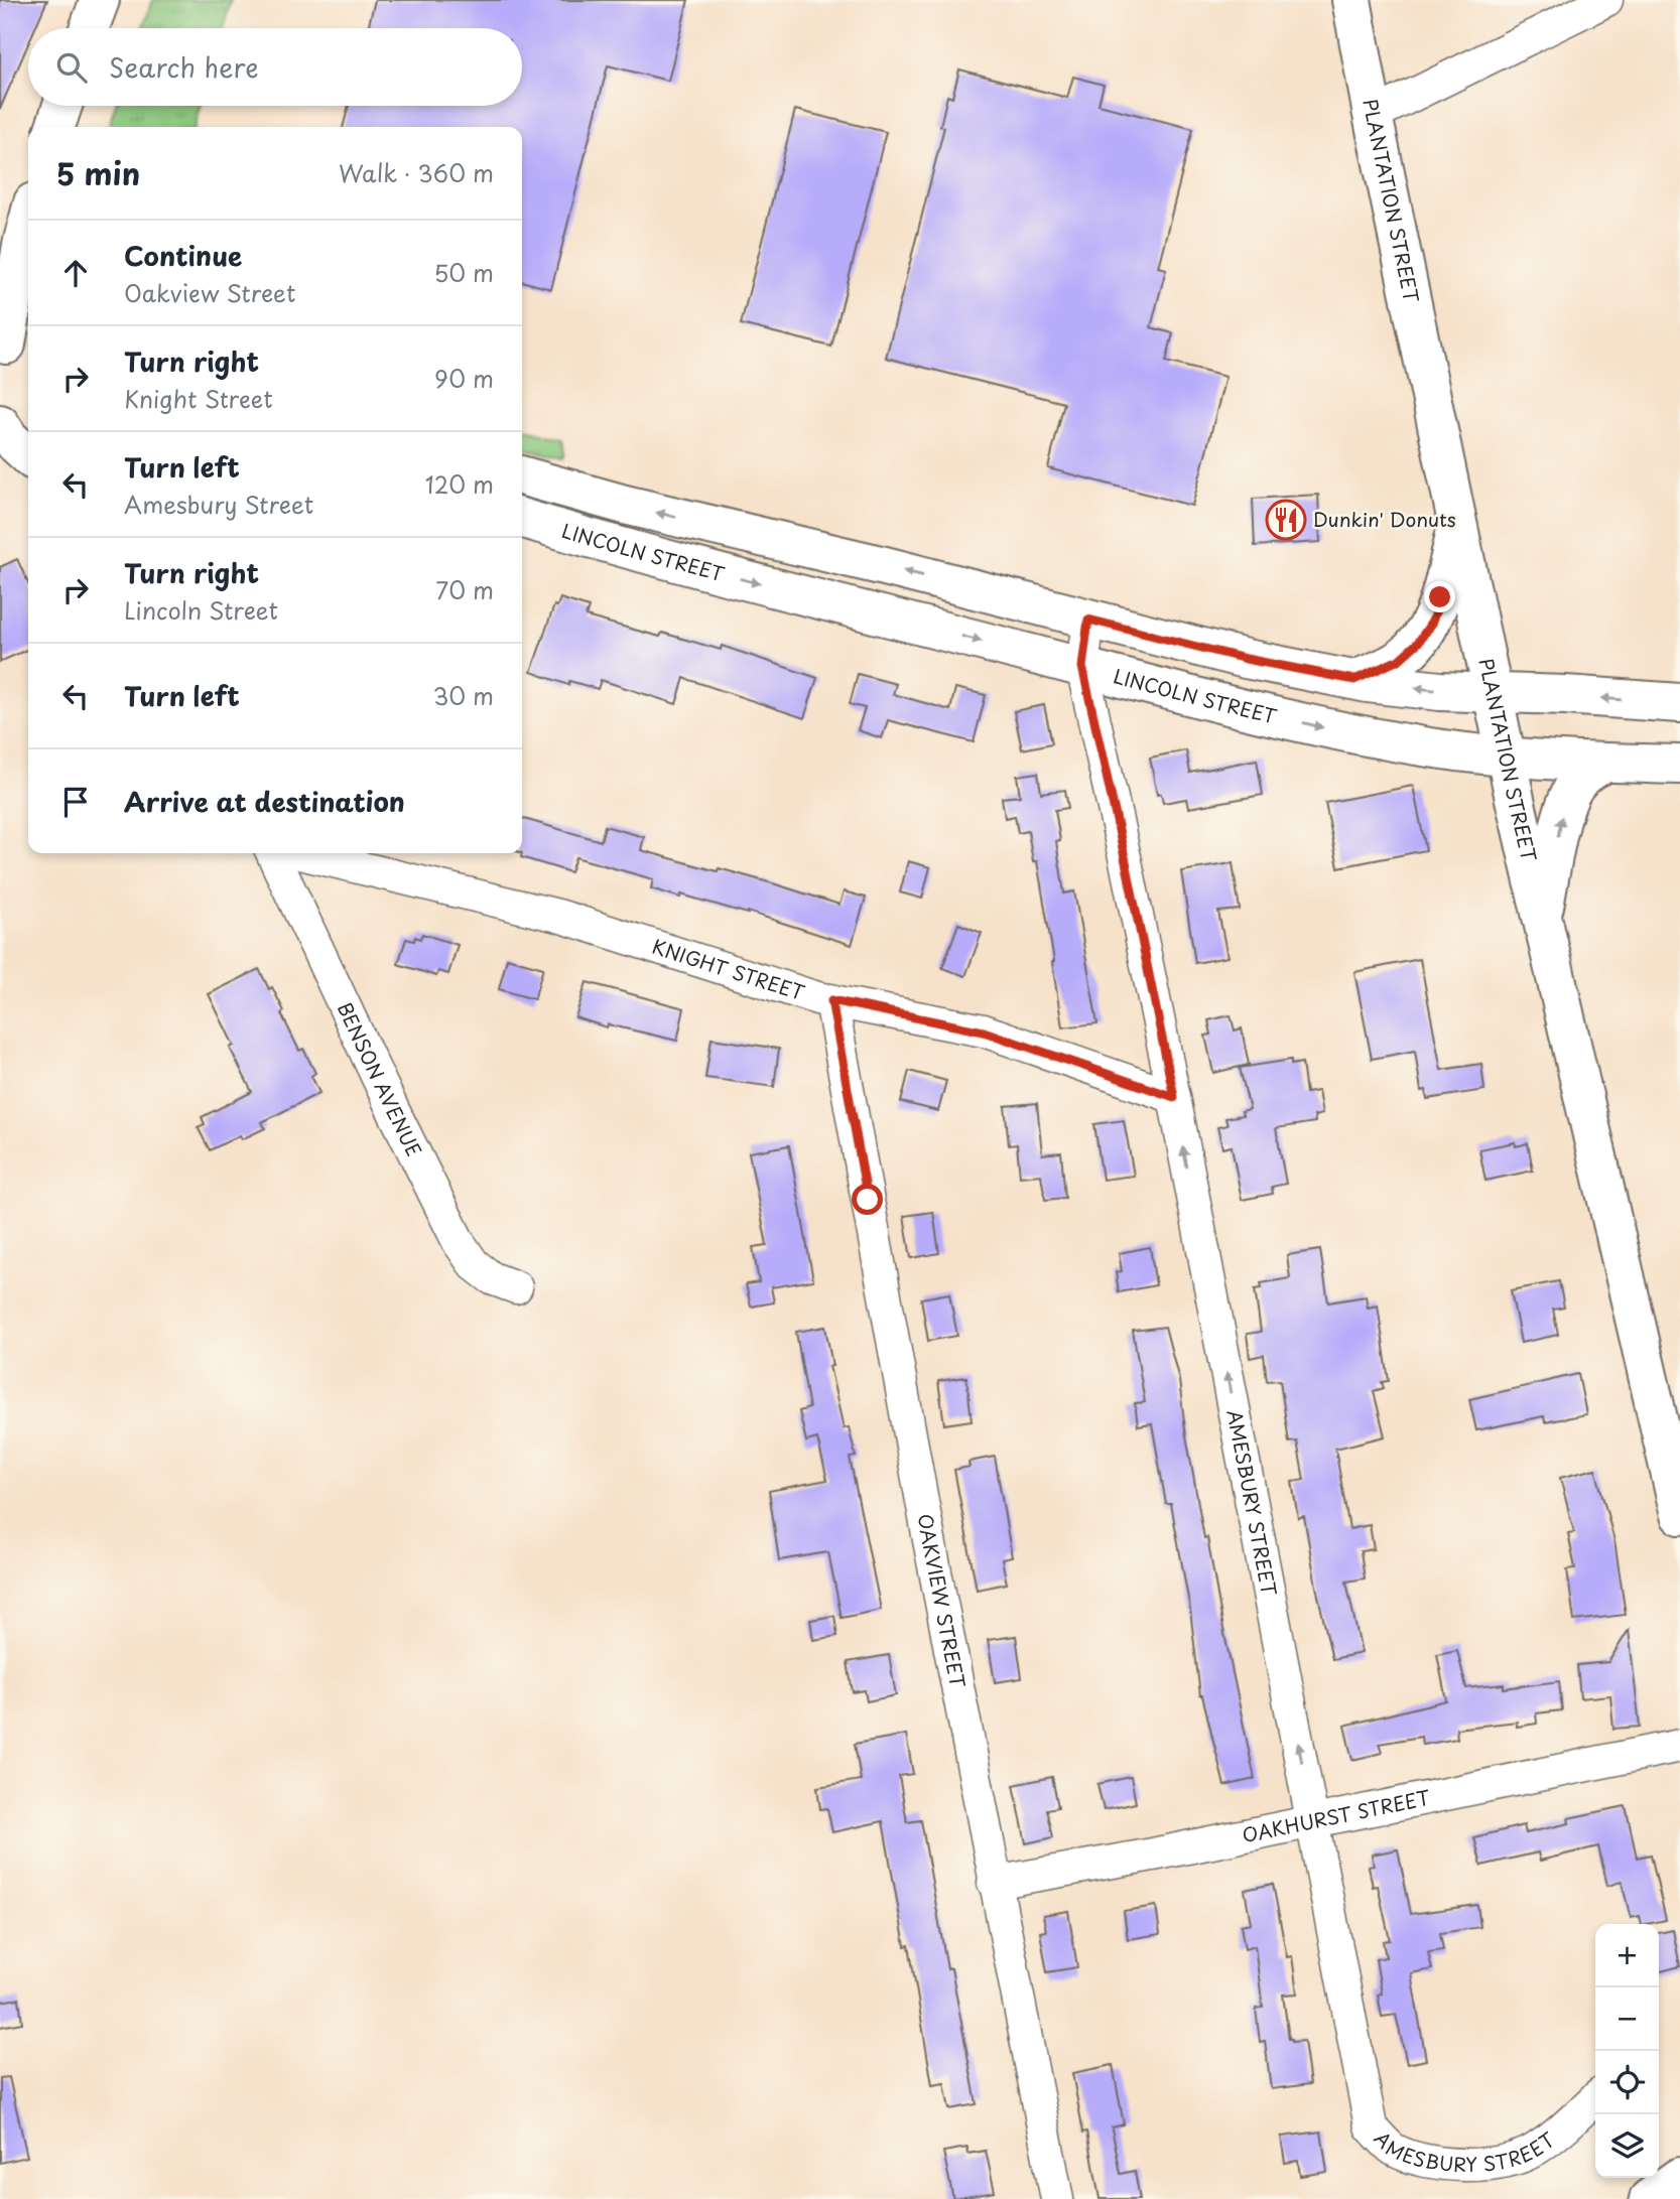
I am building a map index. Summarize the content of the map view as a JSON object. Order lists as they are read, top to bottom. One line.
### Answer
{"streets":{"main road":["PLANTATION STREET","LINCOLN STREET"],"street":["KNIGHT STREET","BENSON AVENUE","AMESBURY STREET","OAKVIEW STREET","OAKHURST STREET"]},"crossings":[["PLANTATION STREET","LINCOLN STREET"],["LINCOLN STREET","AMESBURY STREET"],["KNIGHT STREET","AMESBURY STREET"],["KNIGHT STREET","OAKVIEW STREET"],["AMESBURY STREET","OAKHURST STREET"],["OAKVIEW STREET","OAKHURST STREET"]],"one_way":["AMESBURY STREET"],"places":{"restaurant":["Dunkin' Donuts"]},"page":{"search":"Search here","heading":["5 min","Walk · 360 m"],"list":[["Continue","Oakview Street","50 m"],["Turn right","Knight Street","90 m"],["Turn left","Amesbury Street","120 m"],["Turn right","Lincoln Street","70 m"],["Turn left","30 m"],"Arrive at destination"],"map_buttons":["+","−"]}}
